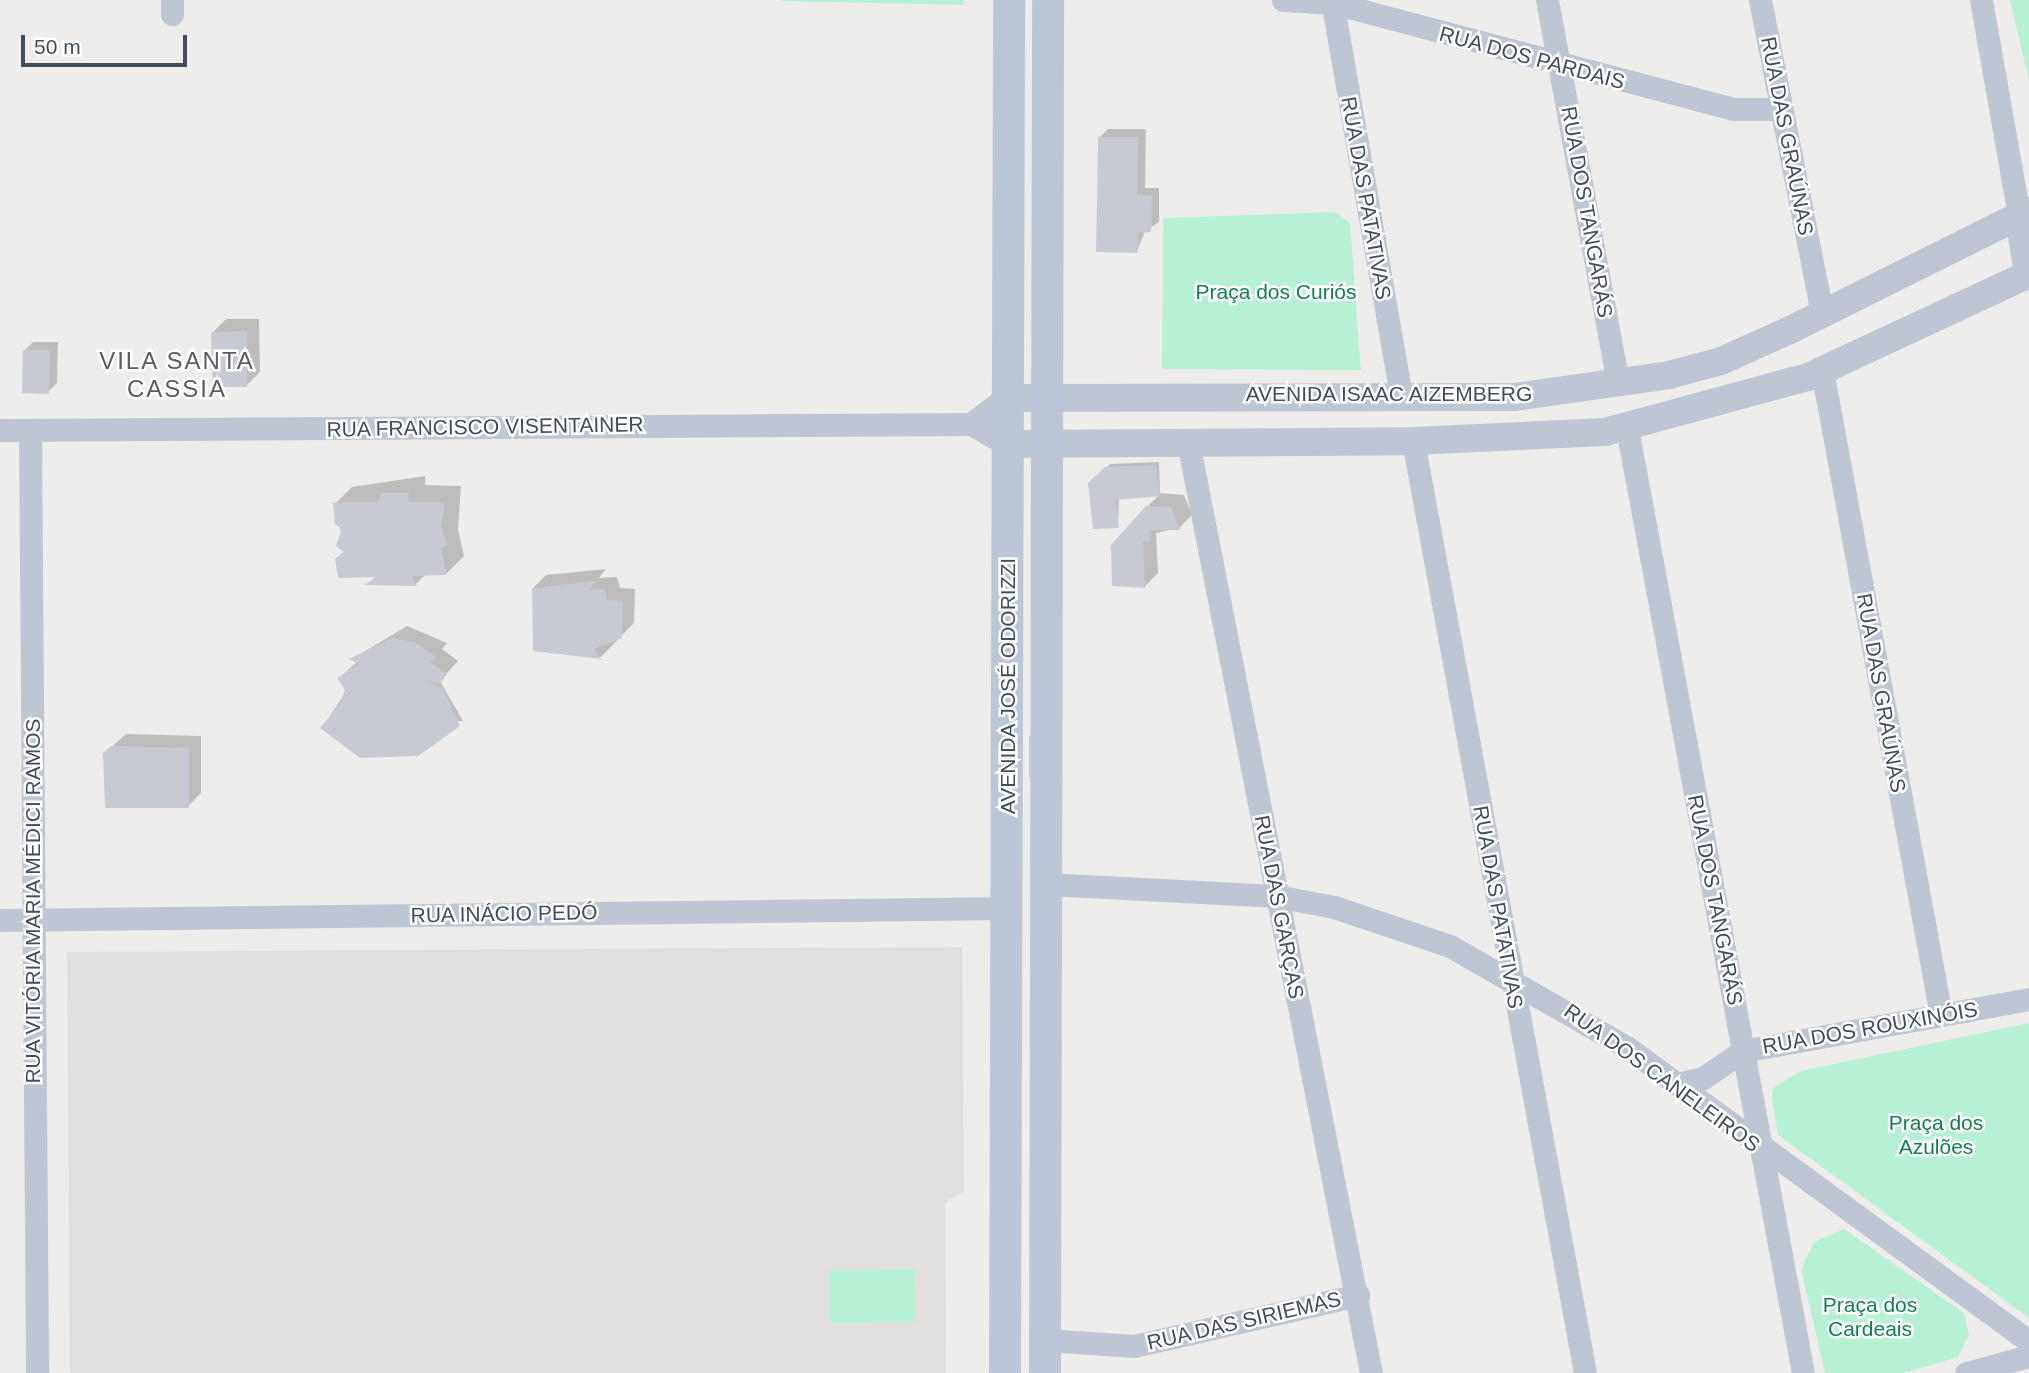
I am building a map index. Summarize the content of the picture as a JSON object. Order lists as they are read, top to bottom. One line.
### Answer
{"streets":{"main road":["AVENIDA JOSÉ ODORIZZI"],"street":["RUA DOS PARDAIS","RUA DAS GRAÚNAS","RUA DAS PATATIVAS","RUA DOS TANGARÁS","AVENIDA ISAAC AIZEMBERG","RUA FRANCISCO VISENTAINER","RUA VITÓRIA MARIA MÉDICI RAMOS","RUA DAS GARÇAS","RUA INÁCIO PEDÓ","RUA DOS ROUXINÓIS","RUA DOS CANELEIROS","RUA DAS SIRIEMAS"]},"crossings":[["RUA DOS PARDAIS","RUA DAS GRAÚNAS"],["RUA DOS PARDAIS","RUA DAS PATATIVAS"],["RUA DOS PARDAIS","RUA DOS TANGARÁS"],["RUA DAS GRAÚNAS","AVENIDA ISAAC AIZEMBERG"],["RUA DAS GRAÚNAS","RUA DOS ROUXINÓIS"],["RUA DAS PATATIVAS","AVENIDA ISAAC AIZEMBERG"],["RUA DAS PATATIVAS","RUA DOS CANELEIROS"],["RUA DOS TANGARÁS","AVENIDA ISAAC AIZEMBERG"],["RUA DOS TANGARÁS","RUA DOS ROUXINÓIS"],["RUA DOS TANGARÁS","RUA DOS CANELEIROS"],["AVENIDA ISAAC AIZEMBERG","AVENIDA JOSÉ ODORIZZI"],["AVENIDA ISAAC AIZEMBERG","RUA DAS GARÇAS"],["RUA FRANCISCO VISENTAINER","RUA VITÓRIA MARIA MÉDICI RAMOS"],["AVENIDA JOSÉ ODORIZZI","RUA INÁCIO PEDÓ"],["AVENIDA JOSÉ ODORIZZI","RUA DOS CANELEIROS"],["AVENIDA JOSÉ ODORIZZI","RUA DAS SIRIEMAS"],["RUA VITÓRIA MARIA MÉDICI RAMOS","RUA INÁCIO PEDÓ"],["RUA DAS GARÇAS","RUA DOS CANELEIROS"],["RUA DAS GARÇAS","RUA DAS SIRIEMAS"],["RUA DOS ROUXINÓIS","RUA DOS CANELEIROS"]],"districts":["VILA SANTA CASSIA"],"parks":["Praça dos Curiós","Praça dos Azulões","Praça dos Cardeais"],"scale_bar":"50 m"}
